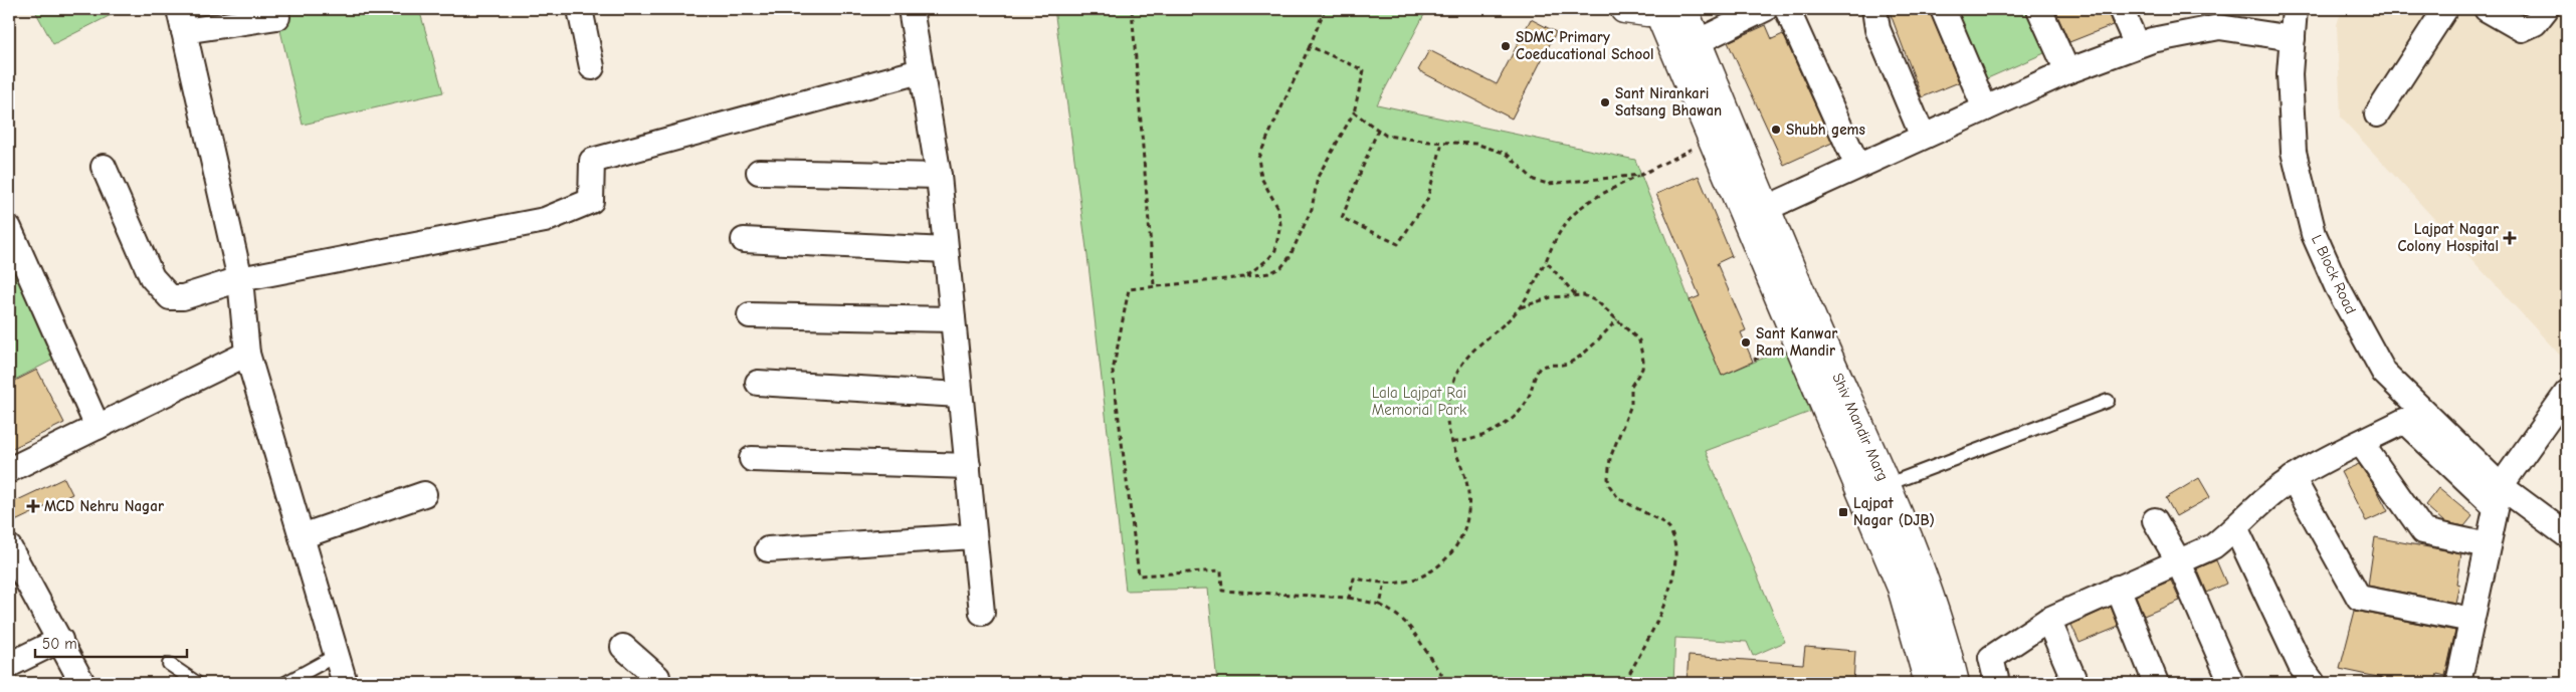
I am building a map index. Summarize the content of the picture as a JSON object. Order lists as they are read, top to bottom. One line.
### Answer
{"streets":{"street":["L Block Road","Shiv Mandir Marg"]},"parks":["Lala Lajpat Rai Memorial Park"],"places":{"other":["SDMC Primary Coeducational School","Sant Nirankari Satsang Bhawan","Shubh gems","Sant Kanwar Ram Mandir"],"health":["Lajpat Nagar Colony Hospital","MCD Nehru Nagar"],"transit":["Lajpat Nagar (DJB)"]},"scale_bar":"50 m"}
